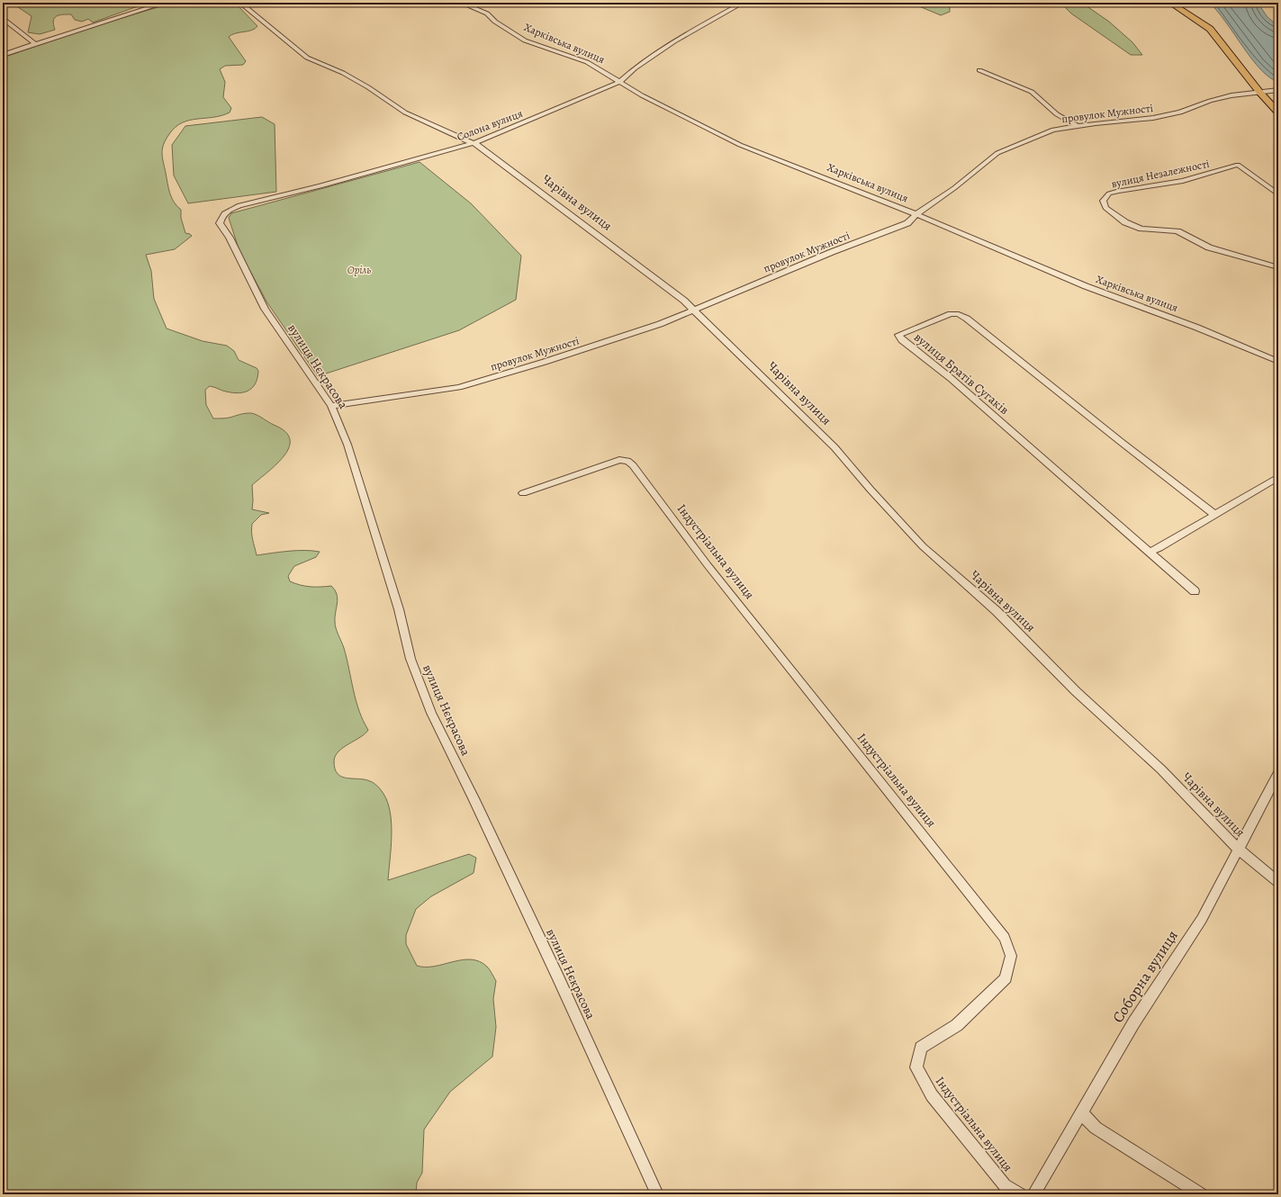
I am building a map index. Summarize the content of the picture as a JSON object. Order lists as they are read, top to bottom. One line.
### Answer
{"streets":{"street":["Харківська вулиця","провулок Мужності","Солона вулиця","вулиця Незалежності","Чарівна вулиця","вулиця Нєкрасова","вулиця Братів Сугаків","Індустріальна вулиця","Соборна вулиця"]},"crossings":[["Харківська вулиця","провулок Мужності"],["Харківська вулиця","Солона вулиця"],["провулок Мужності","Чарівна вулиця"],["провулок Мужності","вулиця Нєкрасова"],["Солона вулиця","Чарівна вулиця"],["Солона вулиця","вулиця Нєкрасова"],["Чарівна вулиця","Соборна вулиця"]],"parks":["Оріль"]}
